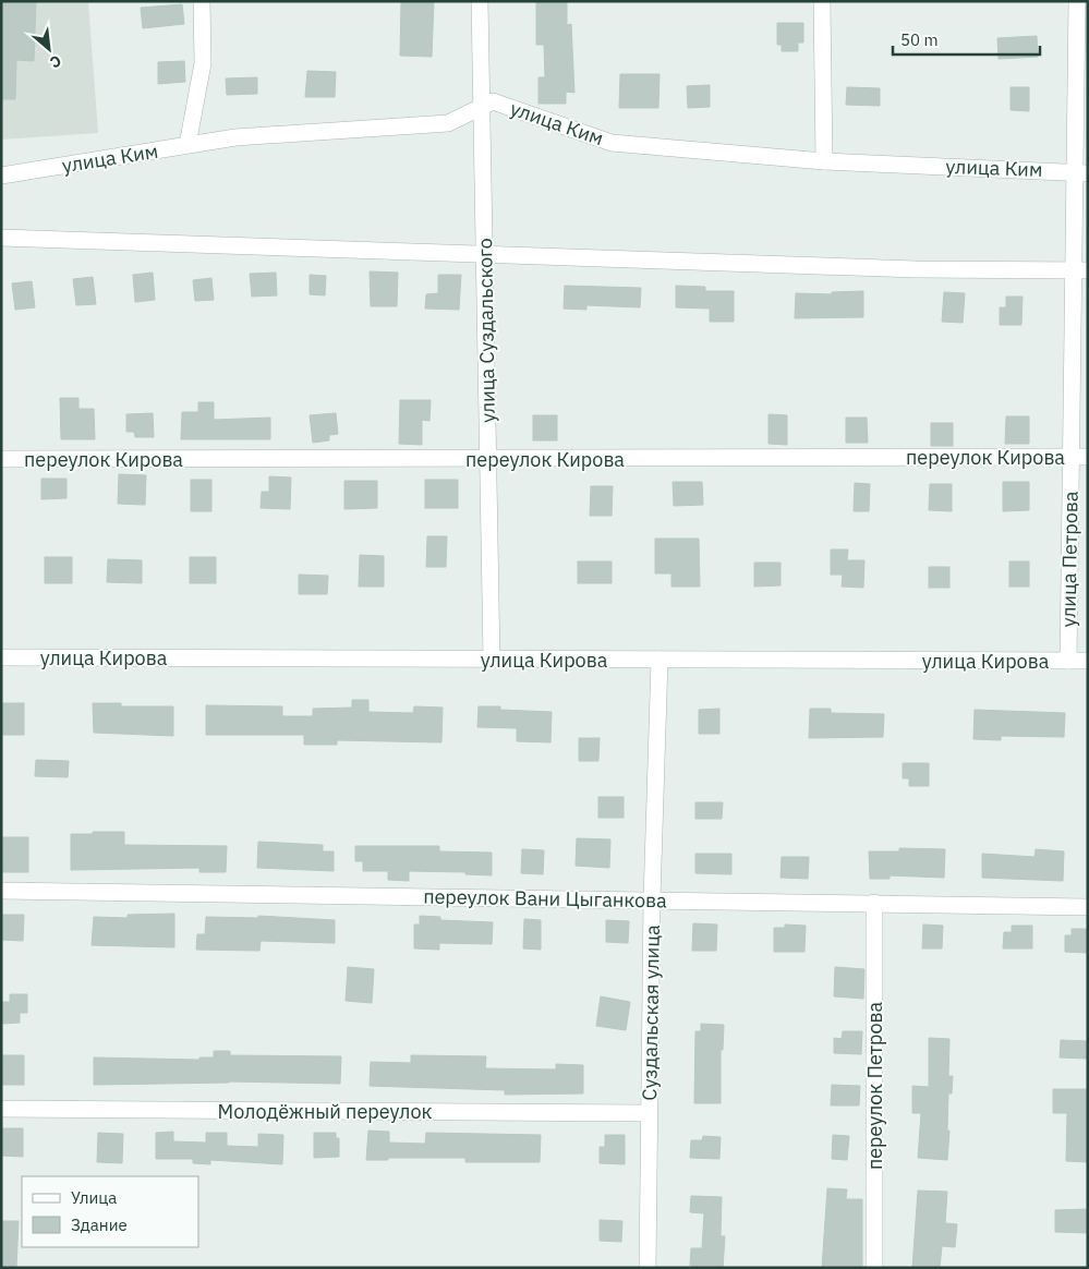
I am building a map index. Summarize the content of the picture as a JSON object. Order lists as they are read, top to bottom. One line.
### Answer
{"streets":{"street":["улица Ким","улица Суздальского","переулок Кирова","улица Петрова","улица Кирова","переулок Вани Цыганкова","Суздальская улица","переулок Петрова","Молодёжный переулок"]},"crossings":[["улица Ким","улица Суздальского"],["улица Ким","улица Петрова"],["улица Суздальского","переулок Кирова"],["улица Суздальского","улица Кирова"],["переулок Кирова","улица Петрова"],["улица Петрова","улица Кирова"],["улица Кирова","Суздальская улица"],["переулок Вани Цыганкова","Суздальская улица"],["переулок Вани Цыганкова","переулок Петрова"],["Суздальская улица","Молодёжный переулок"]],"legend":["Улица","Здание"],"scale_bar":"50 m","north":"bottom right"}
